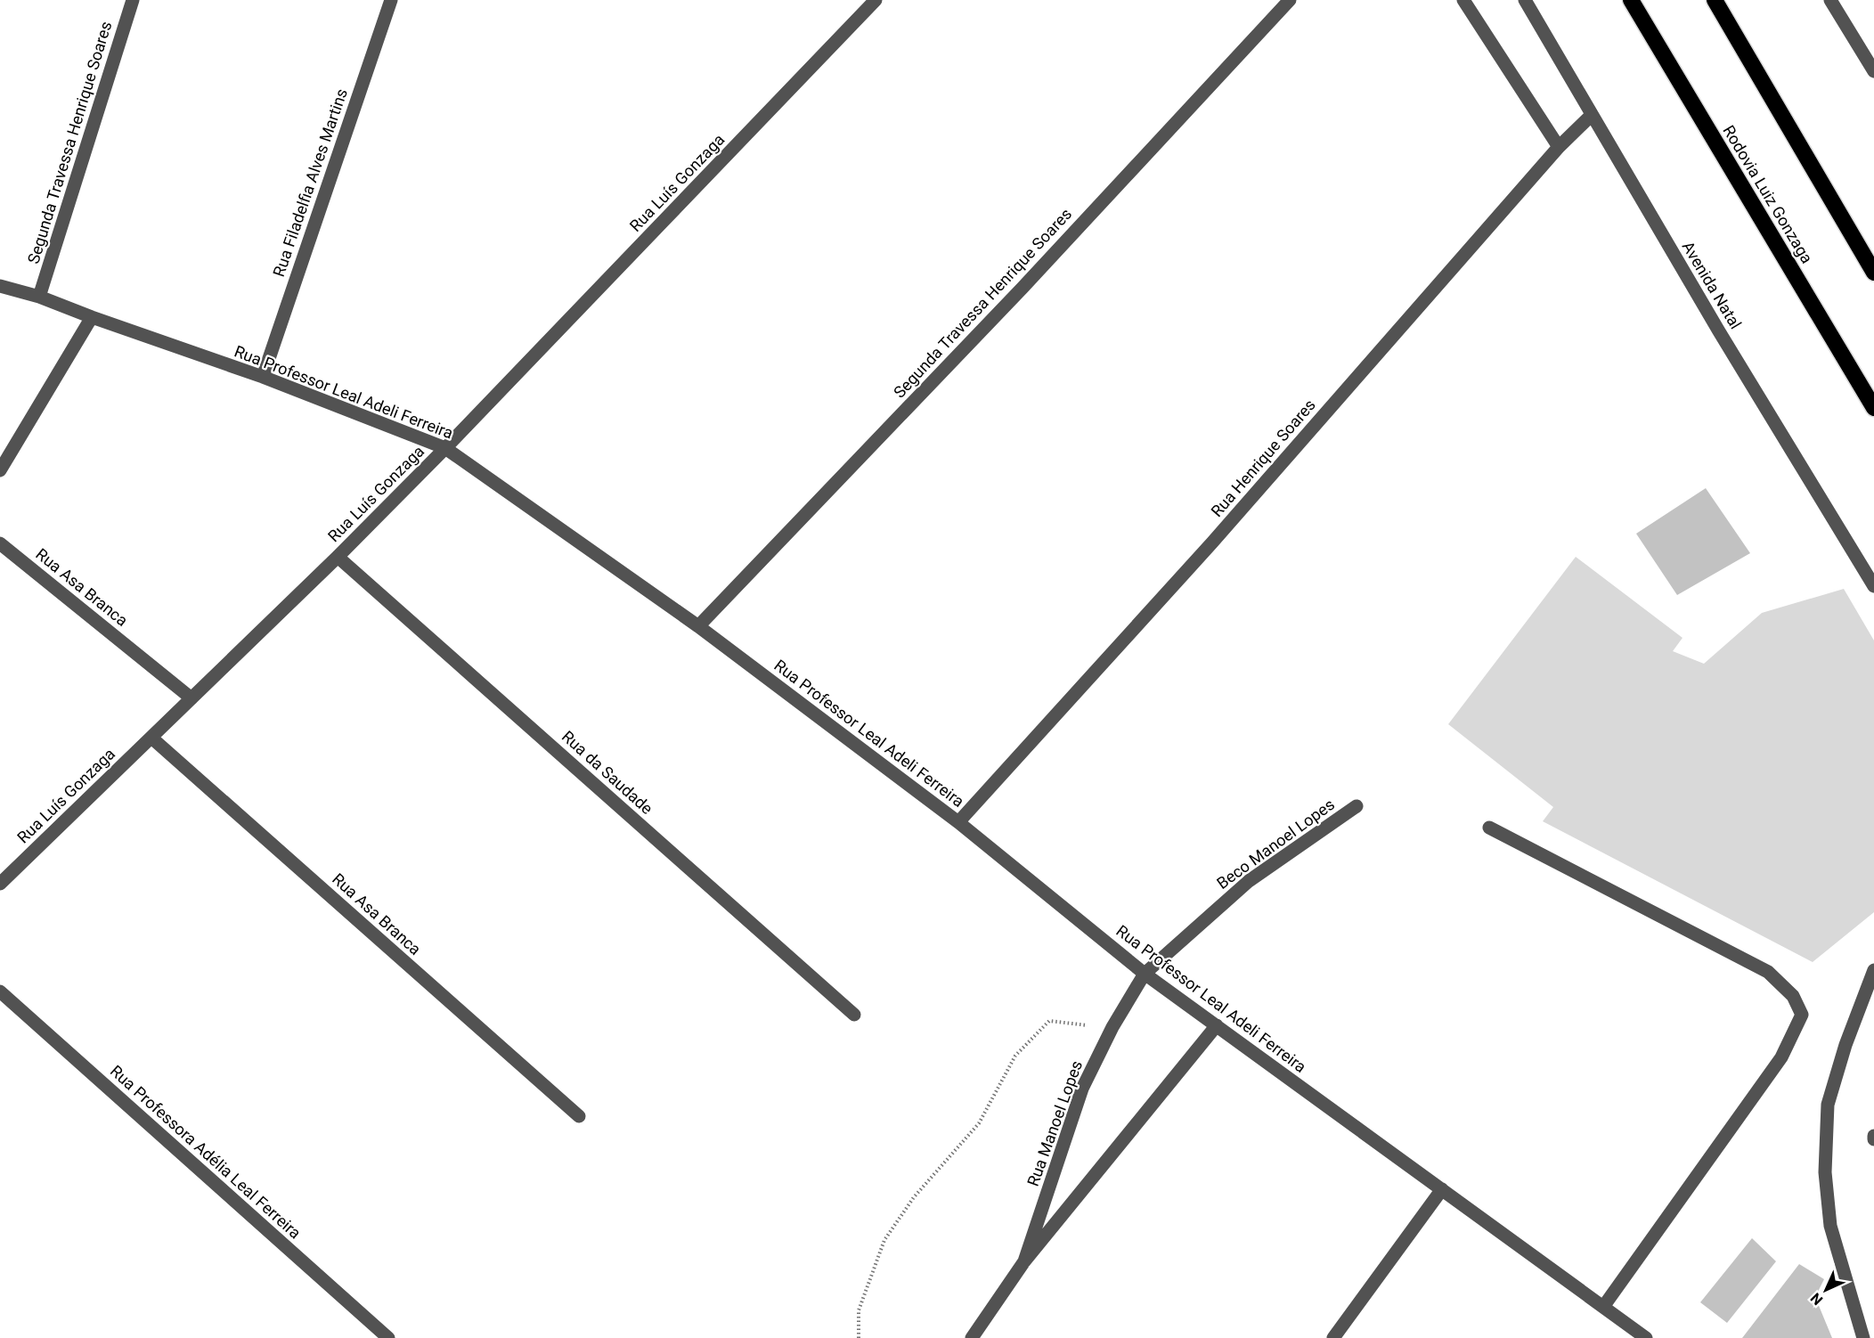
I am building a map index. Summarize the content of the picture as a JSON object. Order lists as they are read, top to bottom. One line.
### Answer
{"streets":{"highway":["Rodovia Luiz Gonzaga"],"street":["Segunda Travessa Henrique Soares","Rua Filadelfia Alves Martins","Rua Luís Gonzaga","Avenida Natal","Rua Professor Leal Adeli Ferreira","Rua Henrique Soares","Rua Asa Branca","Rua da Saudade","Beco Manoel Lopes","Rua Manoel Lopes","Rua Professora Adélia Leal Ferreira"]},"crossings":[["Segunda Travessa Henrique Soares","Rua Professor Leal Adeli Ferreira"],["Rua Filadelfia Alves Martins","Rua Professor Leal Adeli Ferreira"],["Rua Luís Gonzaga","Rua Professor Leal Adeli Ferreira"],["Rua Luís Gonzaga","Rua Asa Branca"],["Rua Luís Gonzaga","Rua da Saudade"],["Avenida Natal","Rua Henrique Soares"],["Rua Professor Leal Adeli Ferreira","Rua Henrique Soares"],["Rua Professor Leal Adeli Ferreira","Beco Manoel Lopes"],["Rua Professor Leal Adeli Ferreira","Rua Manoel Lopes"],["Beco Manoel Lopes","Rua Manoel Lopes"]],"north":"bottom left"}
